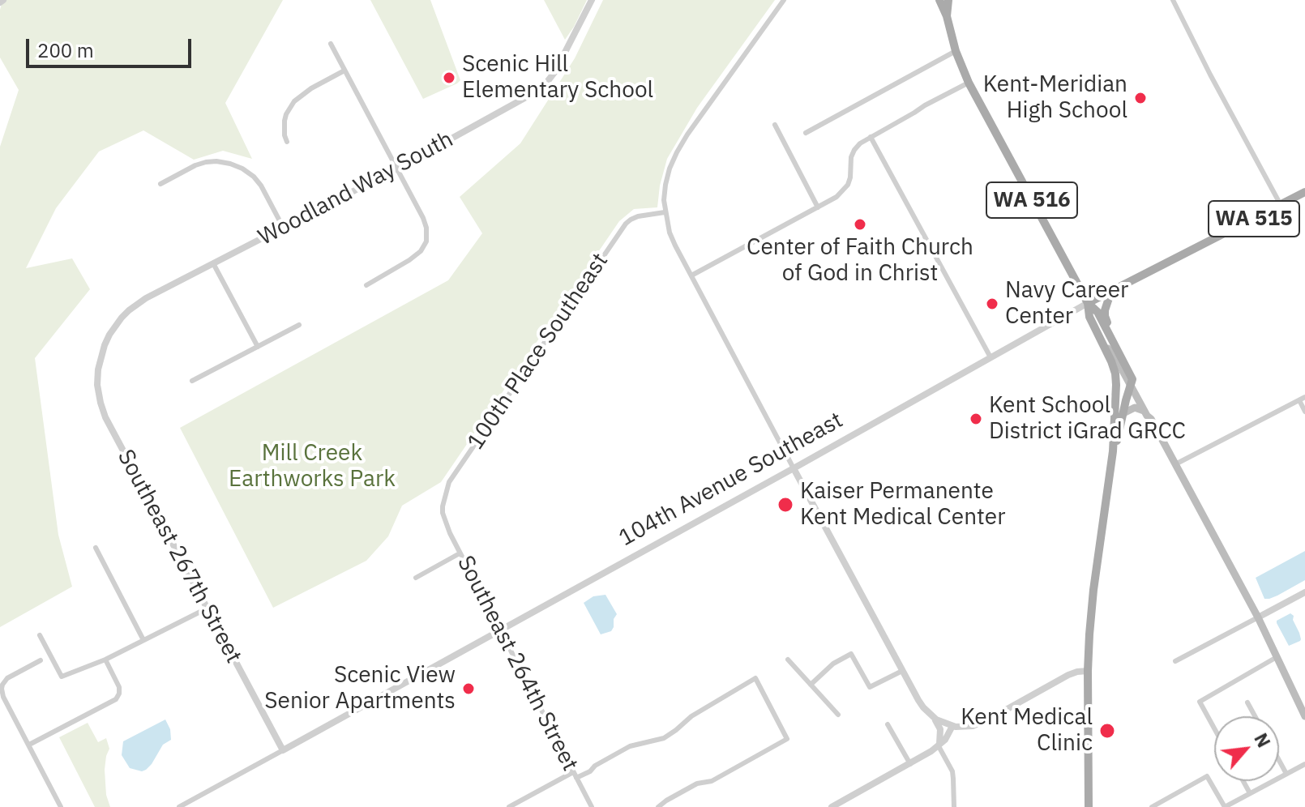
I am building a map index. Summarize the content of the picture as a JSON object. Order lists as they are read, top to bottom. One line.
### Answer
{"streets":{"main road":["WA 516","WA 515","104th Avenue Southeast"],"street":["Woodland Way South","100th Place Southeast","Southeast 267th Street","Southeast 264th Street"]},"crossings":[["Woodland Way South","Southeast 267th Street"],["WA 516","104th Avenue Southeast"],["100th Place Southeast","Southeast 264th Street"],["104th Avenue Southeast","Southeast 267th Street"],["104th Avenue Southeast","Southeast 264th Street"]],"parks":["Mill Creek Earthworks Park"],"places":["Scenic Hill Elementary School","Kent-Meridian High School","Center of Faith Church of God in Christ","Navy Career Center","Kent School District iGrad GRCC","Kaiser Permanente Kent Medical Center","Scenic View Senior Apartments","Kent Medical Clinic"],"scale_bar":"200 m","north":"top right"}
